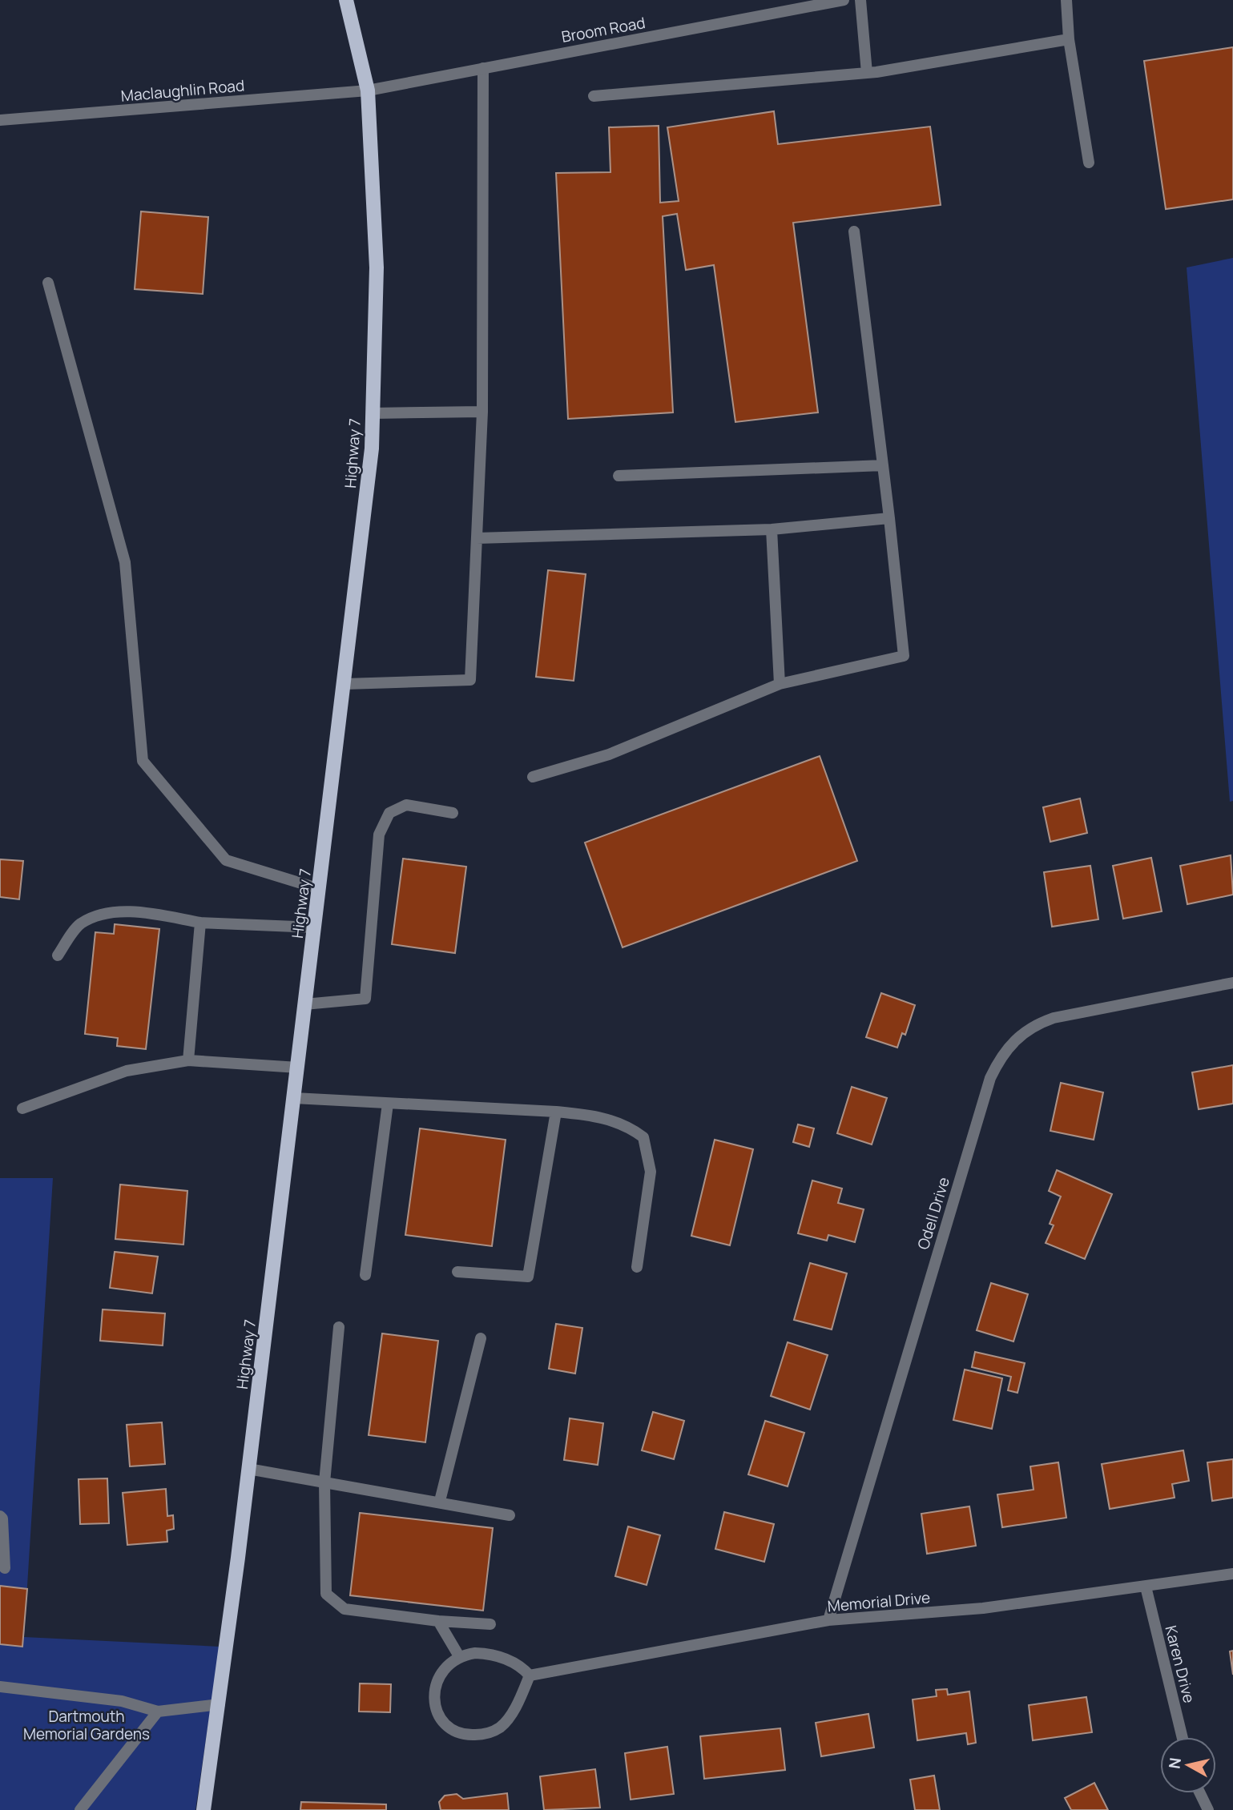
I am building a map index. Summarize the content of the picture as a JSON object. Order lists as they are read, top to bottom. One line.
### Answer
{"streets":{"main road":["Highway 7"],"street":["Broom Road","Maclaughlin Road","Odell Drive","Memorial Drive","Karen Drive"]},"crossings":[["Broom Road","Maclaughlin Road"],["Broom Road","Highway 7"],["Maclaughlin Road","Highway 7"],["Odell Drive","Memorial Drive"],["Memorial Drive","Karen Drive"]],"parks":["Dartmouth Memorial Gardens"],"north":"left"}
